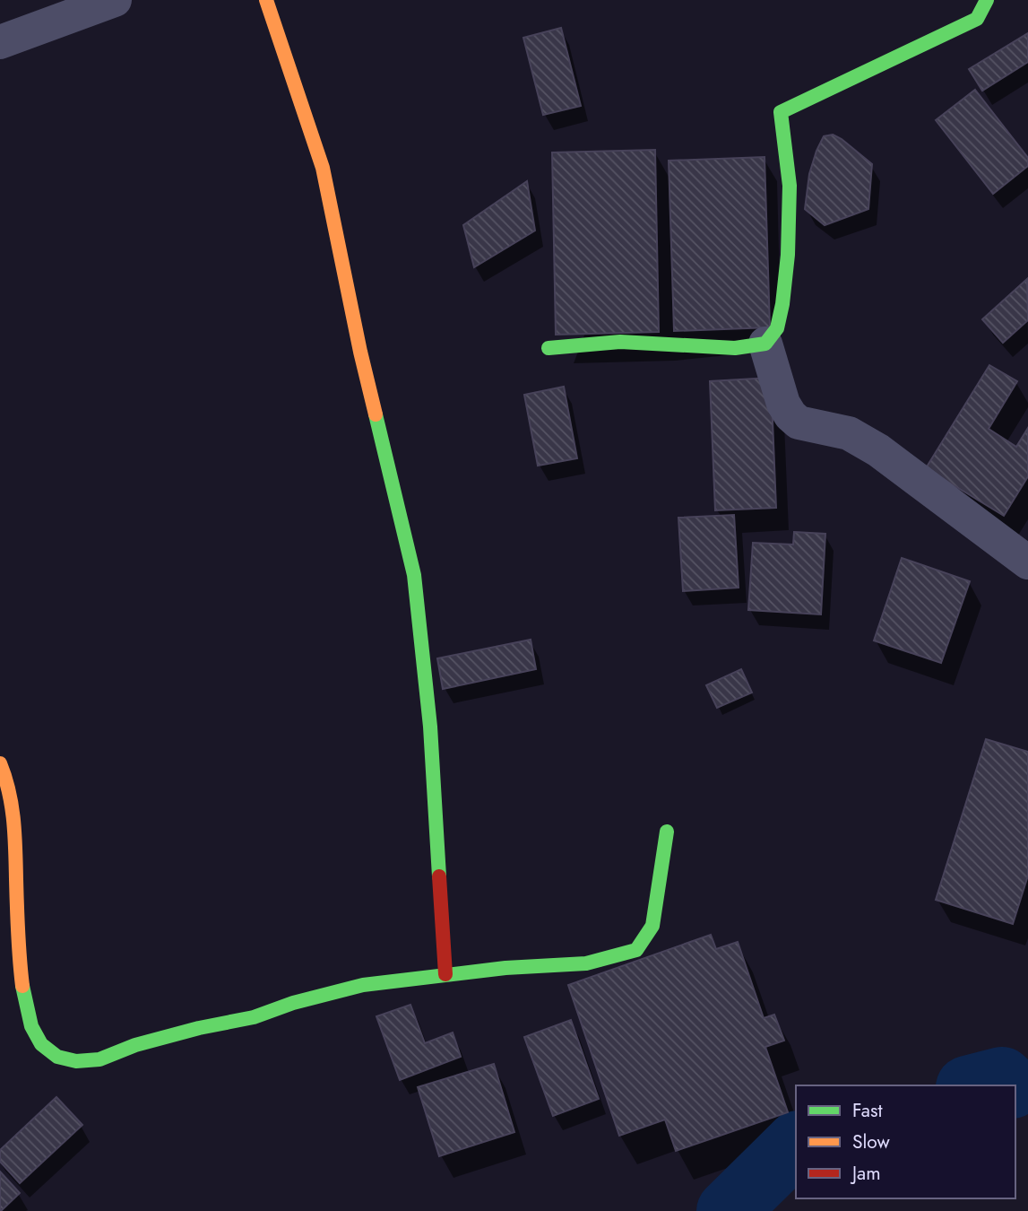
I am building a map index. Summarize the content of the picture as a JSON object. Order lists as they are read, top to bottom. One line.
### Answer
{"legend":["Fast","Slow","Jam"]}
